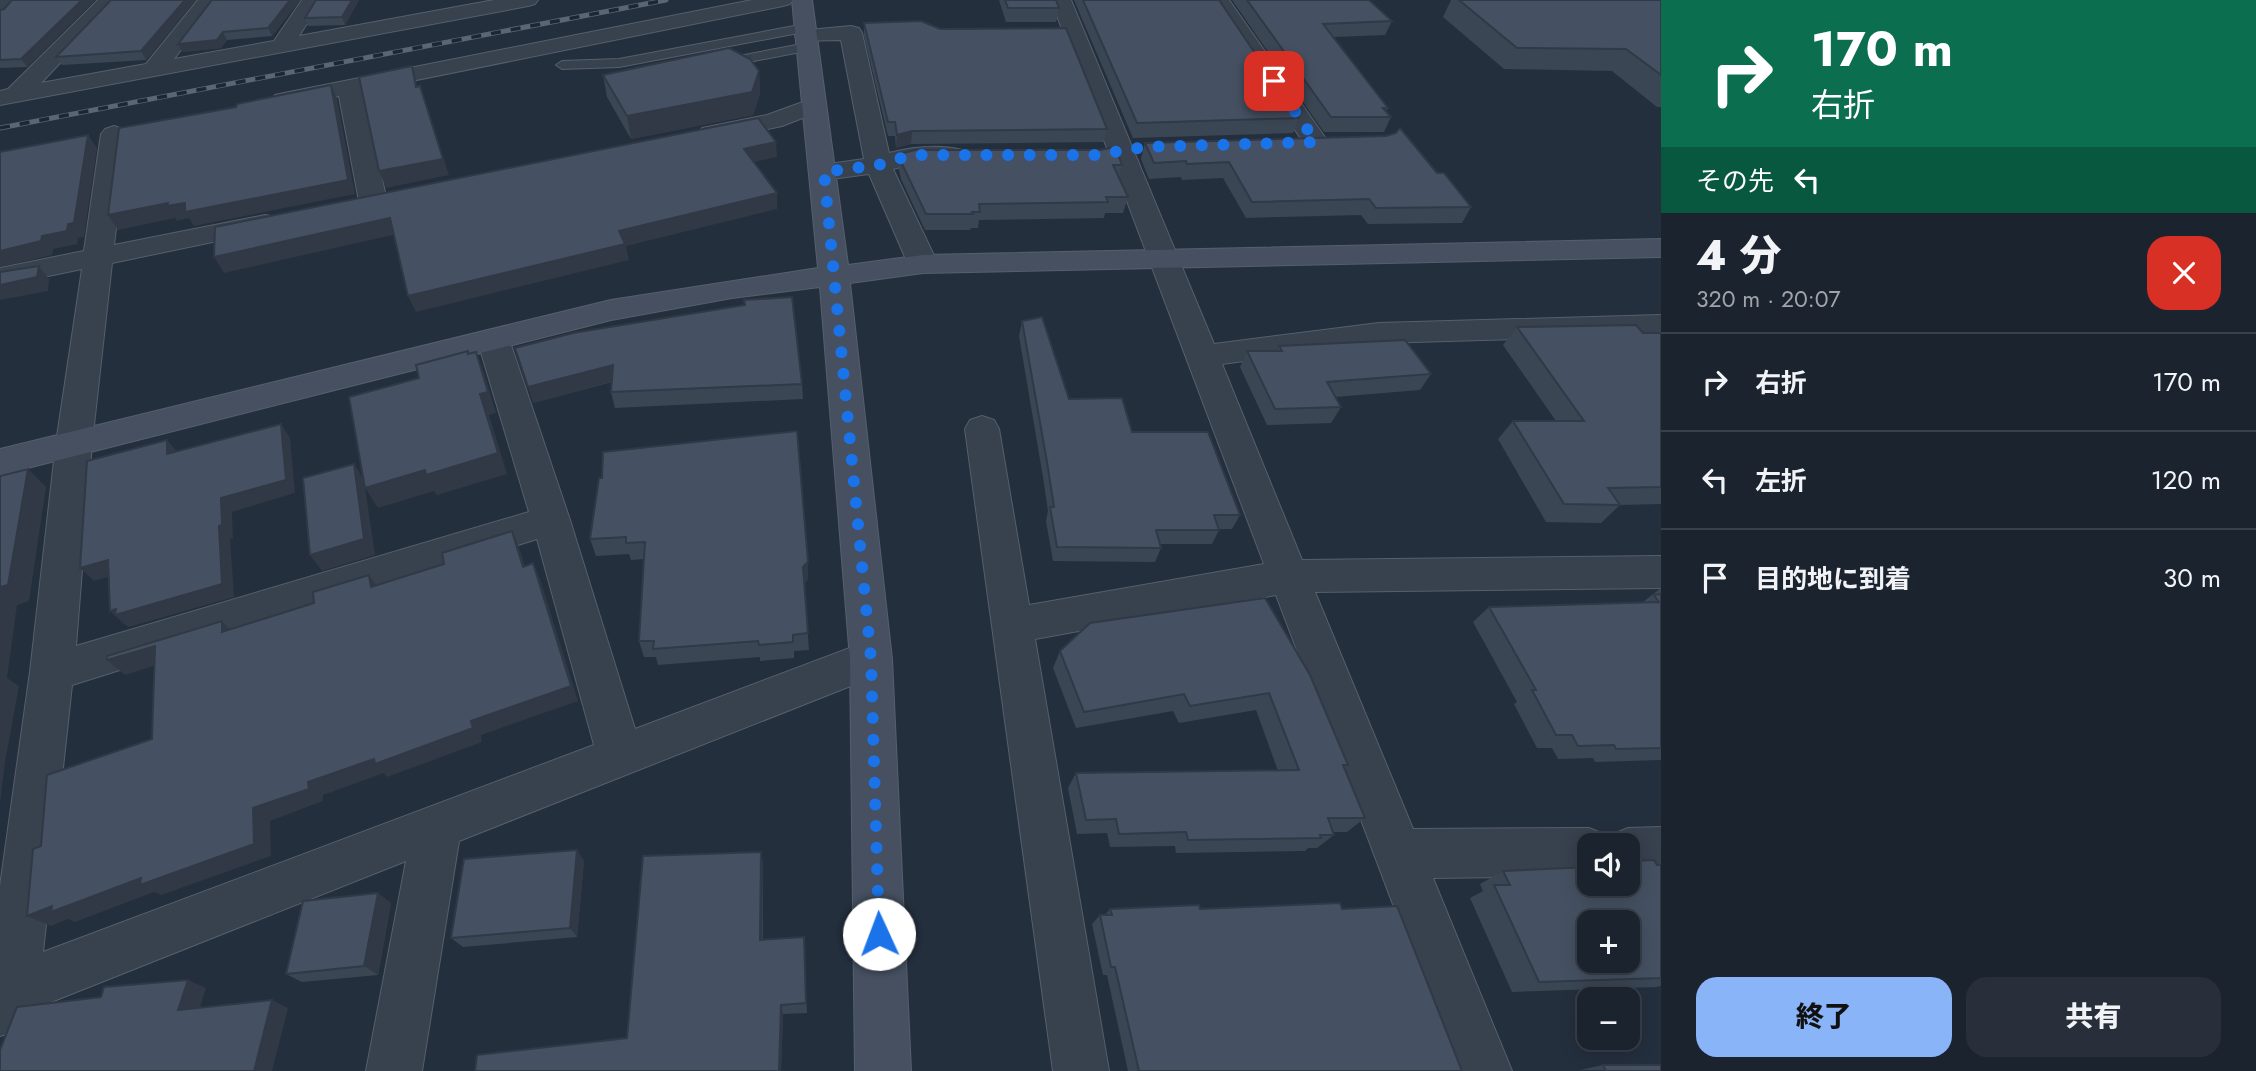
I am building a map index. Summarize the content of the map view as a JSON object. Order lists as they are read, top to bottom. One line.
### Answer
{"page":{"turn":["170 m","右折"],"then":"その先","heading":["4 分","320 m · 20:07"],"list":[{"name":"右折","value":"170 m"},{"name":"左折","value":"120 m"},{"name":"目的地に到着","value":"30 m"}],"map_buttons":["+","−"],"buttons":["終了","共有"]}}
